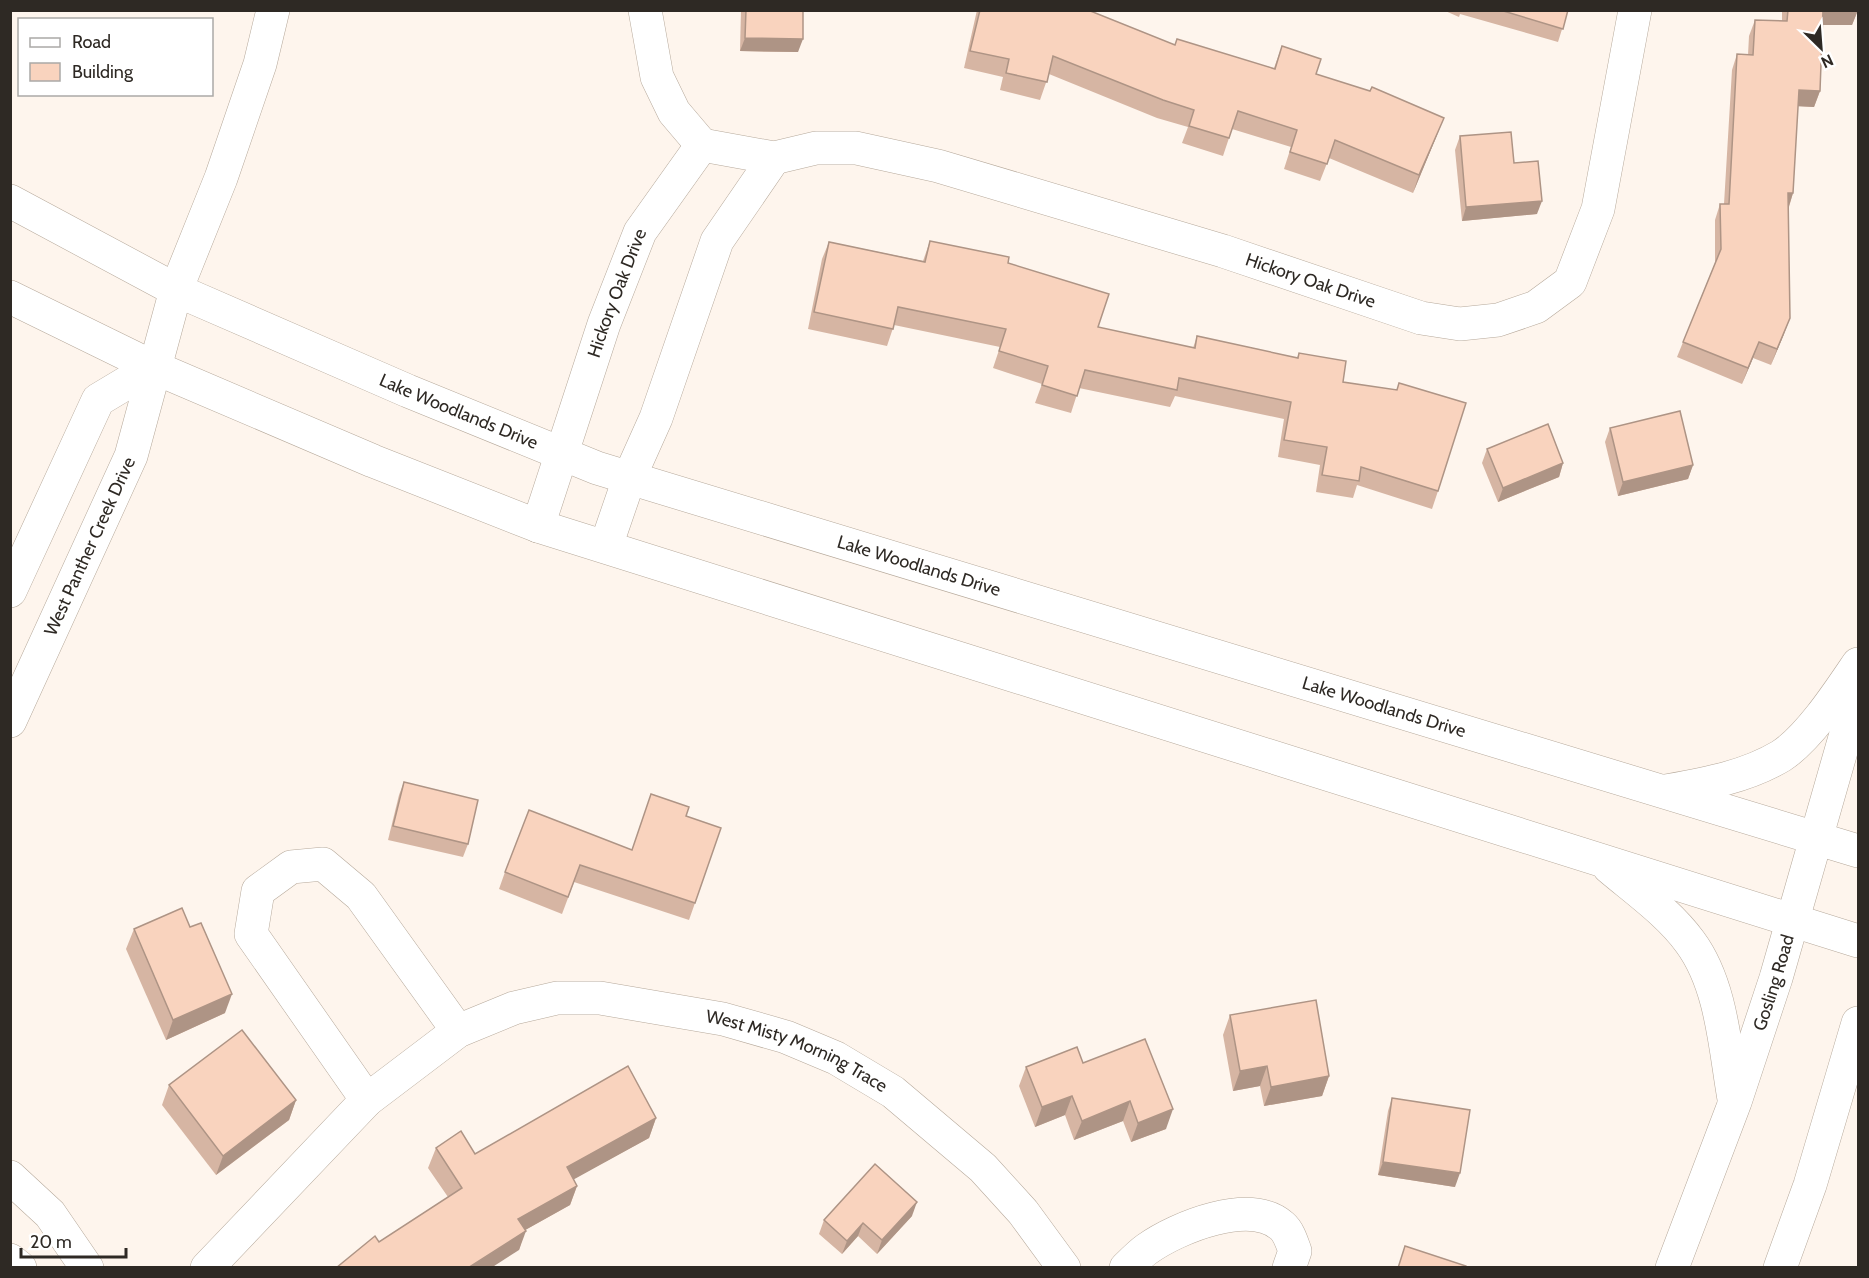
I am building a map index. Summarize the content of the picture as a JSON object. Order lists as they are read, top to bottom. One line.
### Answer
{"streets":{"main road":["Hickory Oak Drive","Lake Woodlands Drive","West Panther Creek Drive","Gosling Road","West Misty Morning Trace"]},"crossings":[["Hickory Oak Drive","Lake Woodlands Drive"],["Lake Woodlands Drive","West Panther Creek Drive"],["Lake Woodlands Drive","Gosling Road"]],"legend":["Road","Building"],"scale_bar":"20 m","north":"bottom right"}
